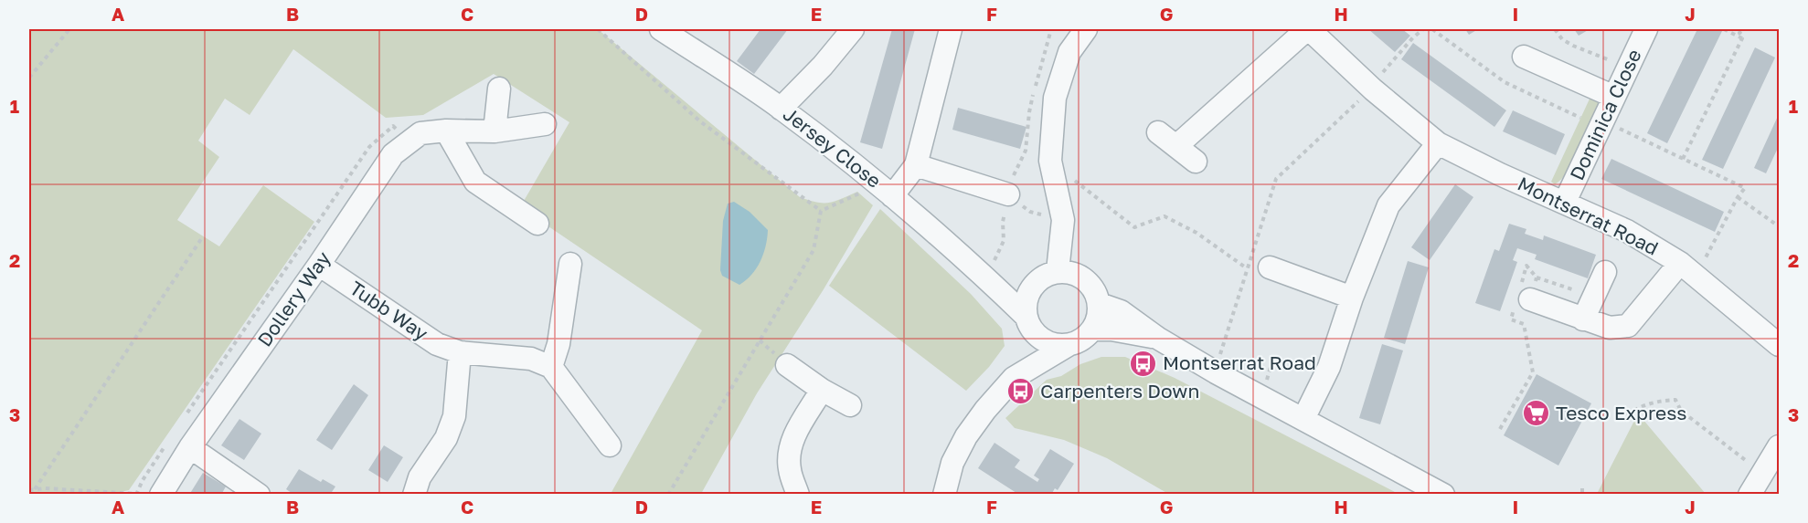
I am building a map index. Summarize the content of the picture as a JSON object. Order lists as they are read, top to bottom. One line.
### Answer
{"streets":{"street":["Dominica Close","Jersey Close","Montserrat Road","Dollery Way","Tubb Way"]},"crossings":[["Dominica Close","Montserrat Road"],["Dollery Way","Tubb Way"]],"places":{"bus stop":["Montserrat Road","Carpenters Down"],"supermarket":["Tesco Express"]},"grid":{"columns":["A","B","C","D","E","F","G","H","I","J"],"rows":["1","2","3"]}}
